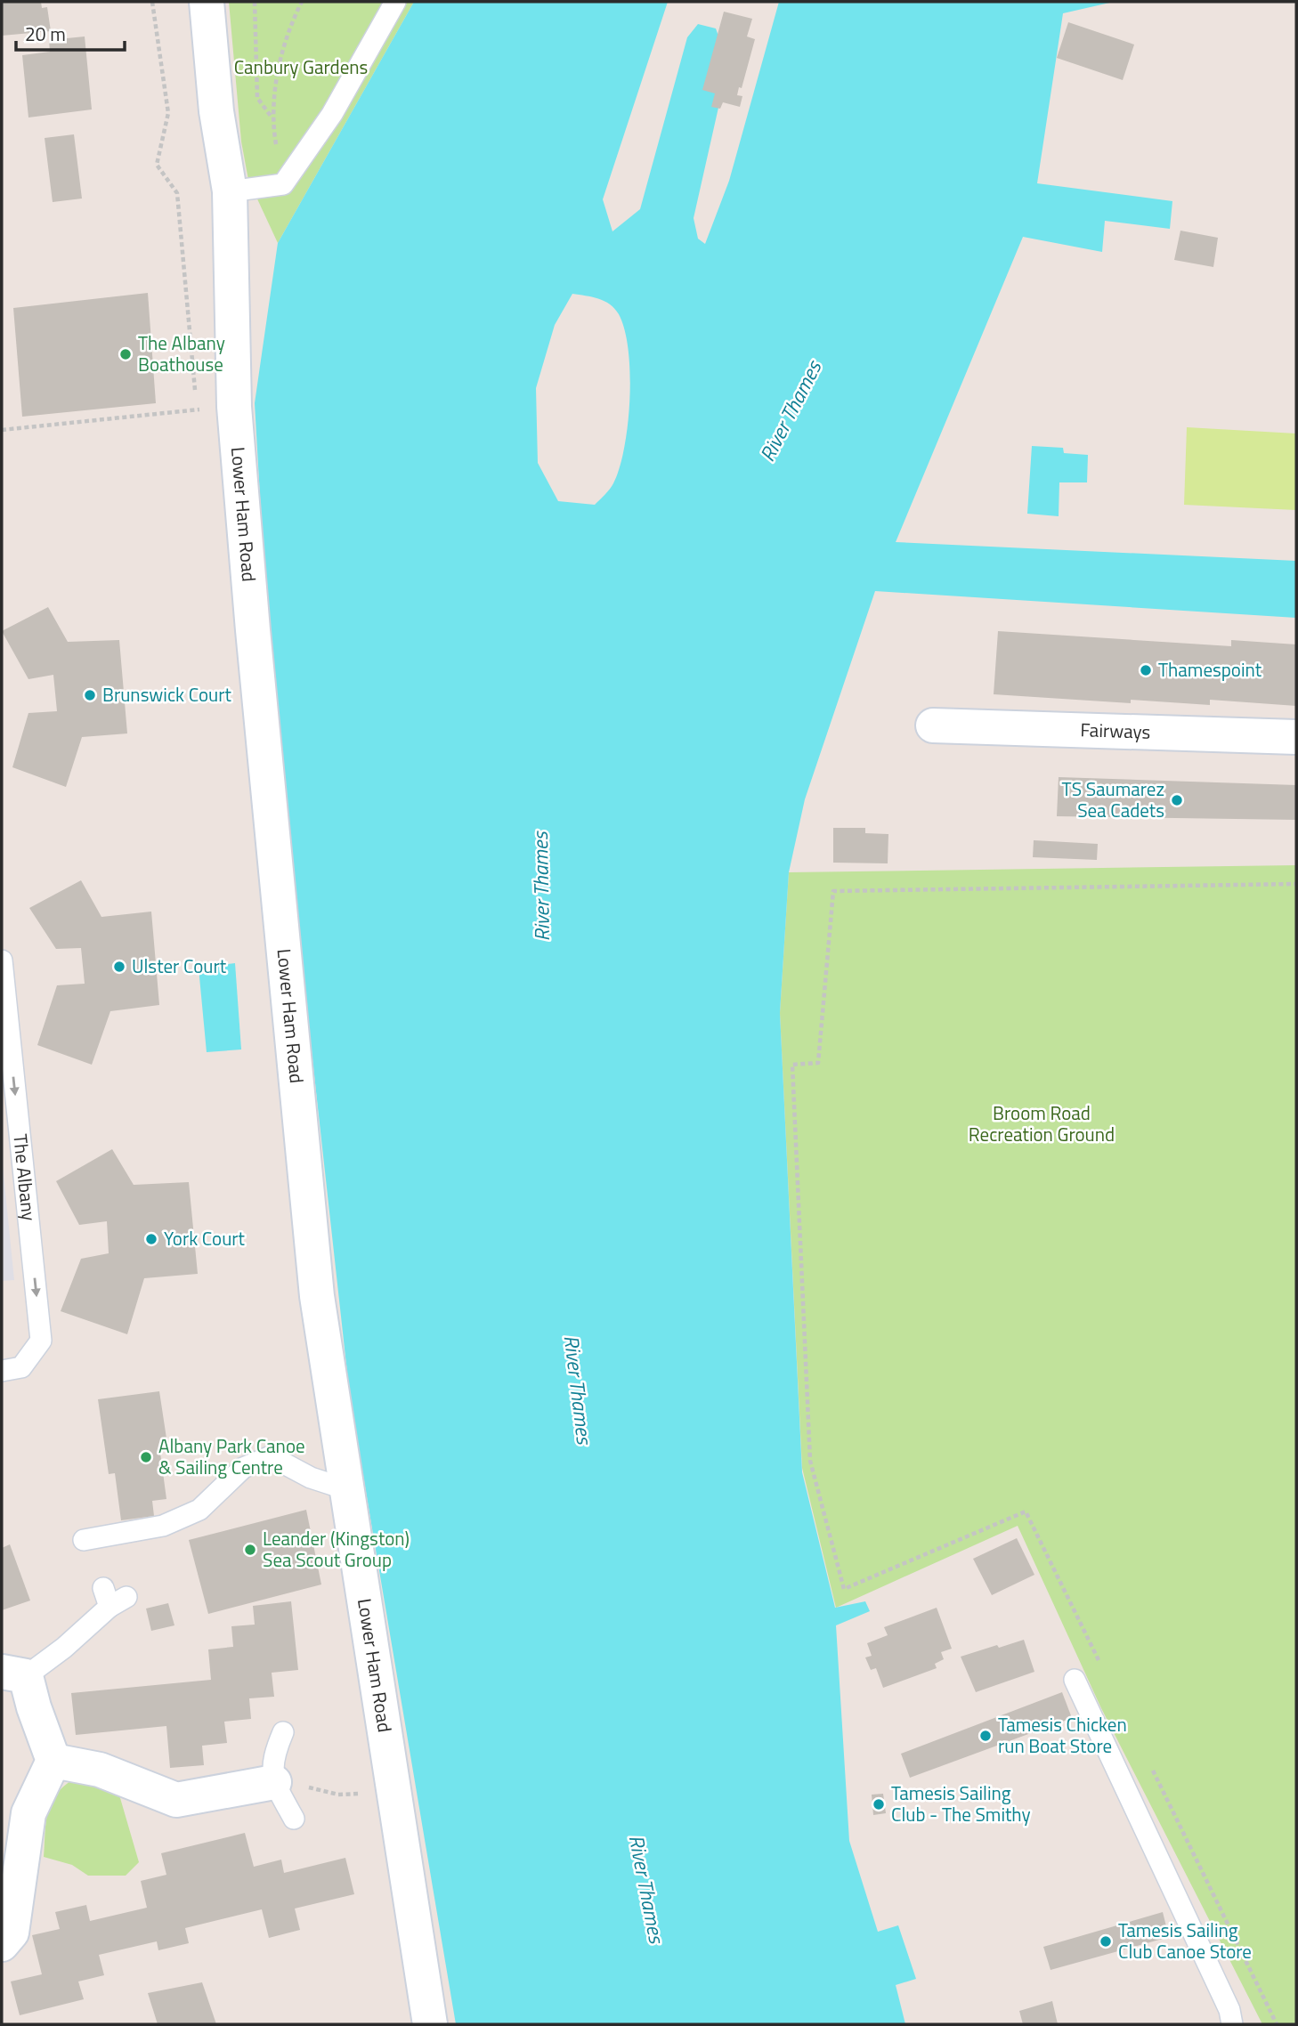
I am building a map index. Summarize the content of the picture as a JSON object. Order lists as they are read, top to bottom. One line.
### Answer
{"streets":{"street":["Lower Ham Road","Fairways"],"lane":["The Albany"]},"one_way":["The Albany"],"water":["River Thames"],"parks":["Canbury Gardens","Broom Road Recreation Ground"],"places":["The Albany Boathouse","Thamespoint","Brunswick Court","TS Saumarez Sea Cadets","Ulster Court","York Court","Albany Park Canoe & Sailing Centre","Leander (Kingston) Sea Scout Group","Tamesis Chicken run Boat Store","Tamesis Sailing Club - The Smithy","Tamesis Sailing Club Canoe Store"],"scale_bar":"20 m"}
